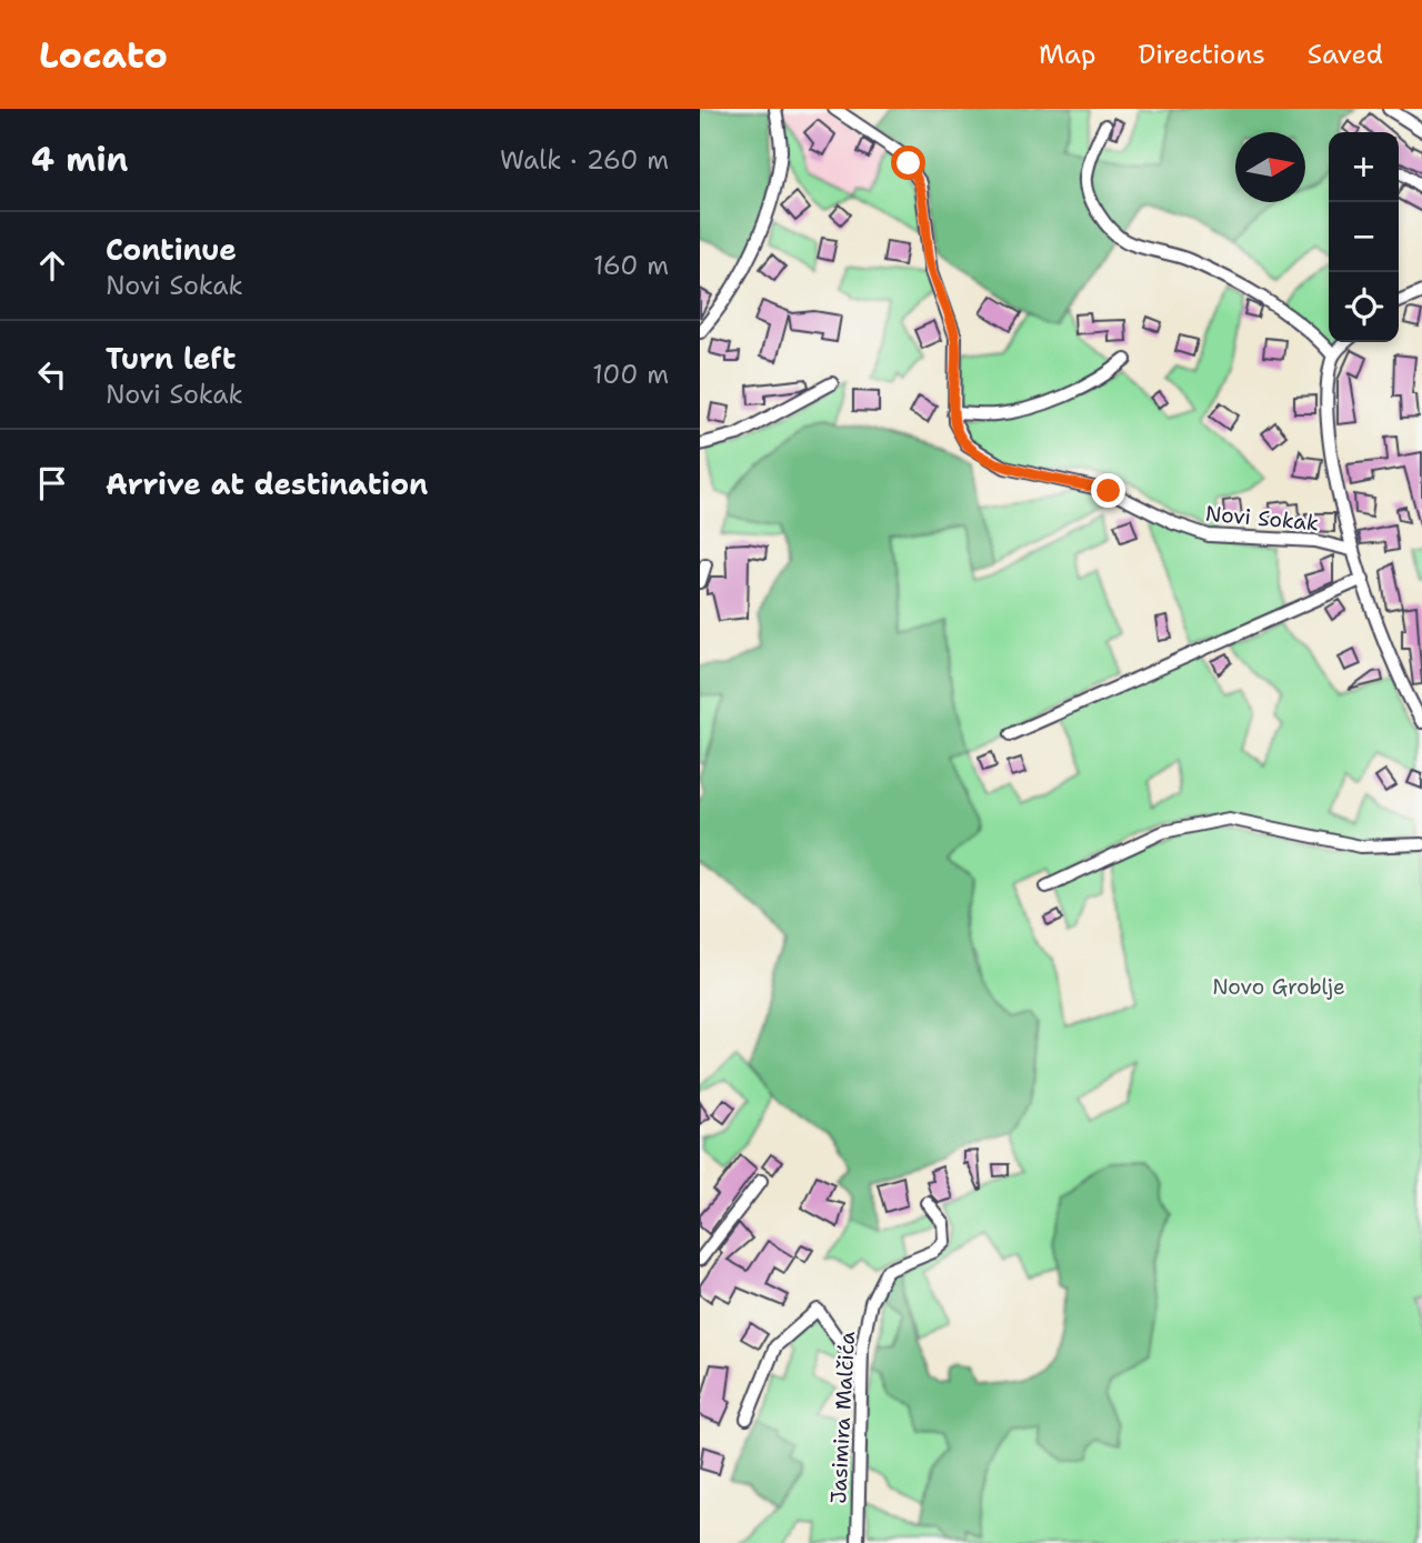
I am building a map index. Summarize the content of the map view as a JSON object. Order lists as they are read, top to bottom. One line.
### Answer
{"streets":{"street":["Novi Sokak","Jasimira Malčića"]},"parks":["Novo Groblje"],"north":"right","page":{"header":"Locato","nav":["Map","Directions","Saved"],"heading":["4 min","Walk · 260 m"],"map_buttons":["+","−"],"list":[["Continue","Novi Sokak","160 m"],["Turn left","Novi Sokak","100 m"],"Arrive at destination"]}}
